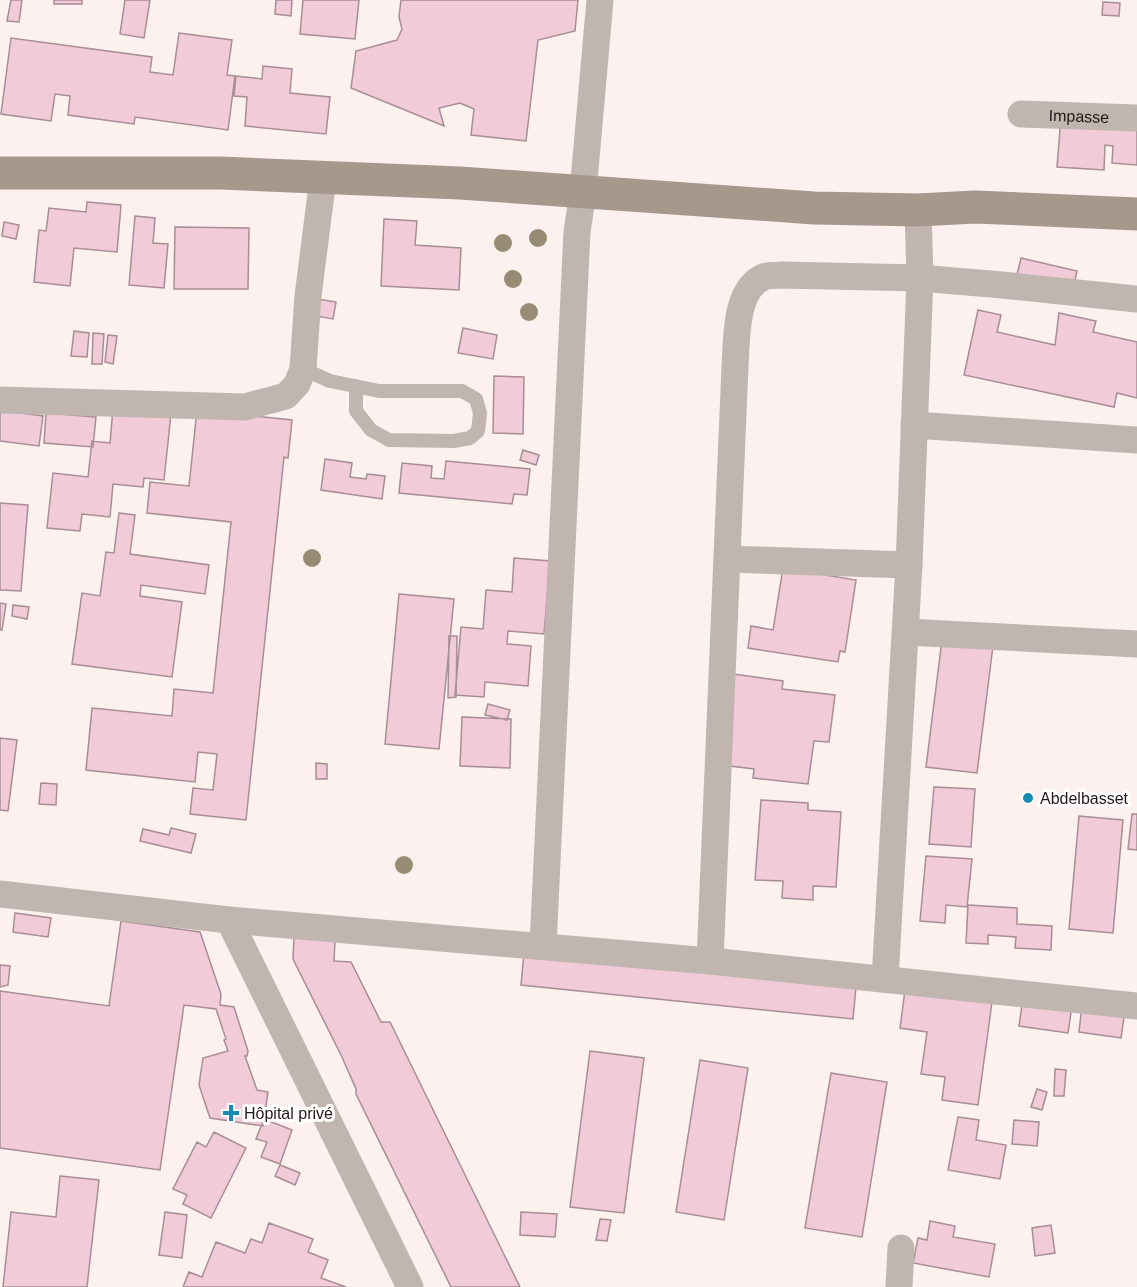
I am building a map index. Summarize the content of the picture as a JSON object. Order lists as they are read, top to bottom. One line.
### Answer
{"streets":{"street":["Impasse"]},"places":{"other":["Abdelbasset"],"health":["Hôpital privé"]}}
